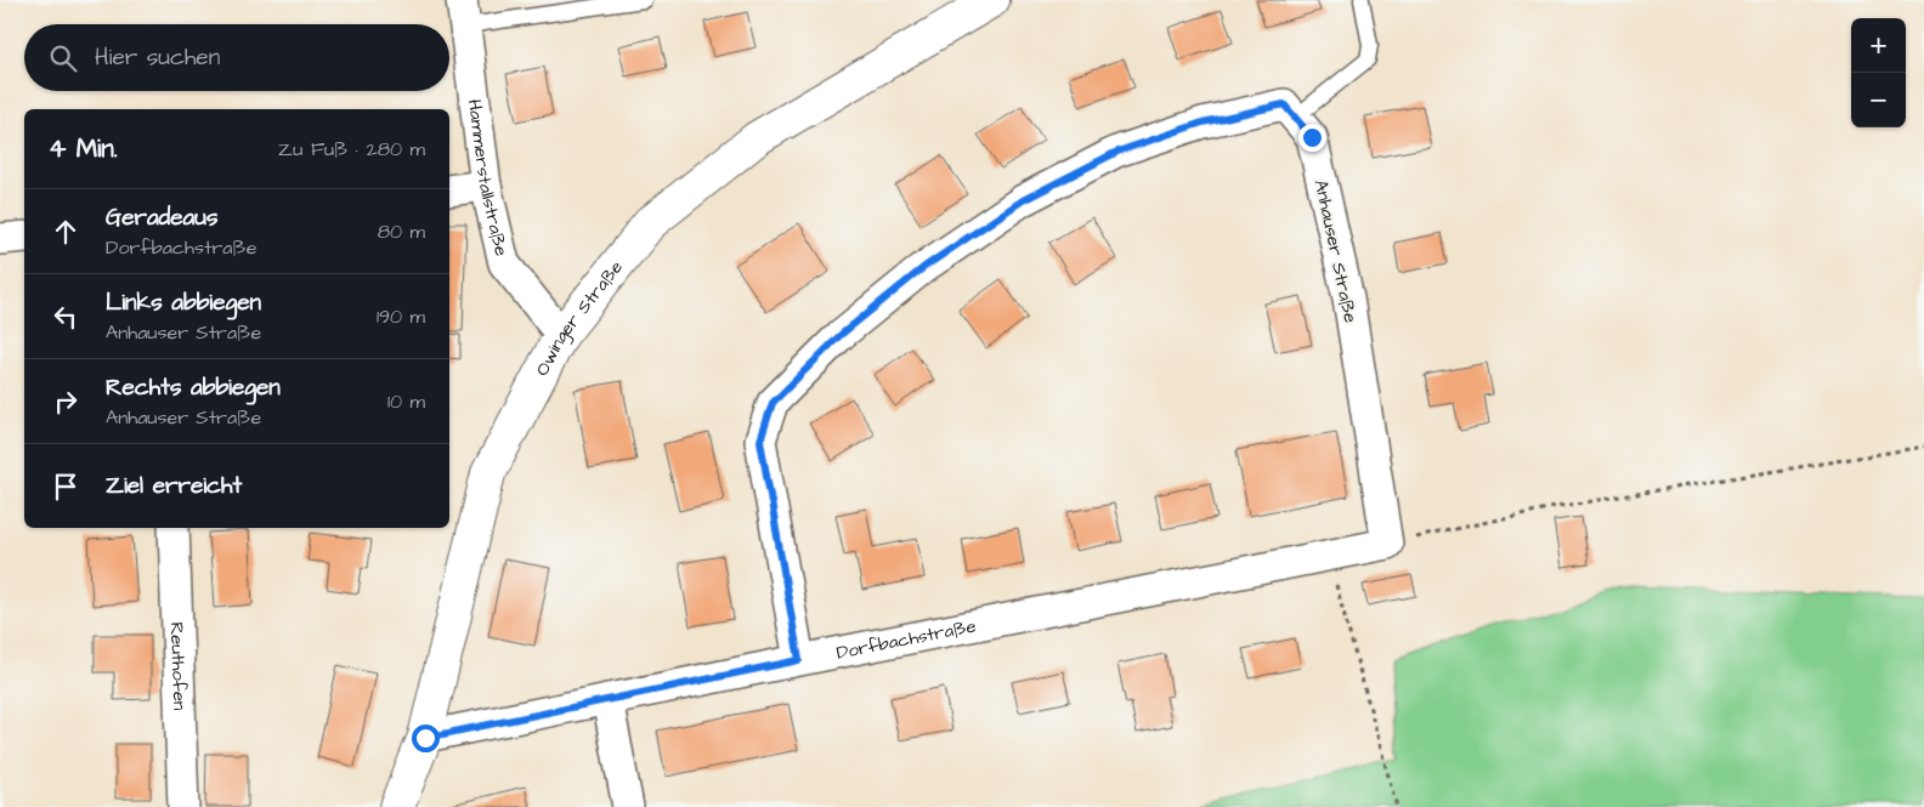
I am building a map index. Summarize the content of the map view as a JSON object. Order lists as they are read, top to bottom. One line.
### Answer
{"streets":{"main road":["Owinger Straße"],"street":["Hammerstallstraße","Anhauser Straße","Dorfbachstraße","Reuthofen"]},"crossings":[["Hammerstallstraße","Owinger Straße"],["Anhauser Straße","Dorfbachstraße"],["Owinger Straße","Dorfbachstraße"]],"page":{"map_buttons":["+","−"],"search":"Hier suchen","heading":["4 Min.","Zu Fuß · 280 m"],"list":[["Geradeaus","Dorfbachstraße","80 m"],["Links abbiegen","Anhauser Straße","190 m"],["Rechts abbiegen","Anhauser Straße","10 m"],"Ziel erreicht"]}}
